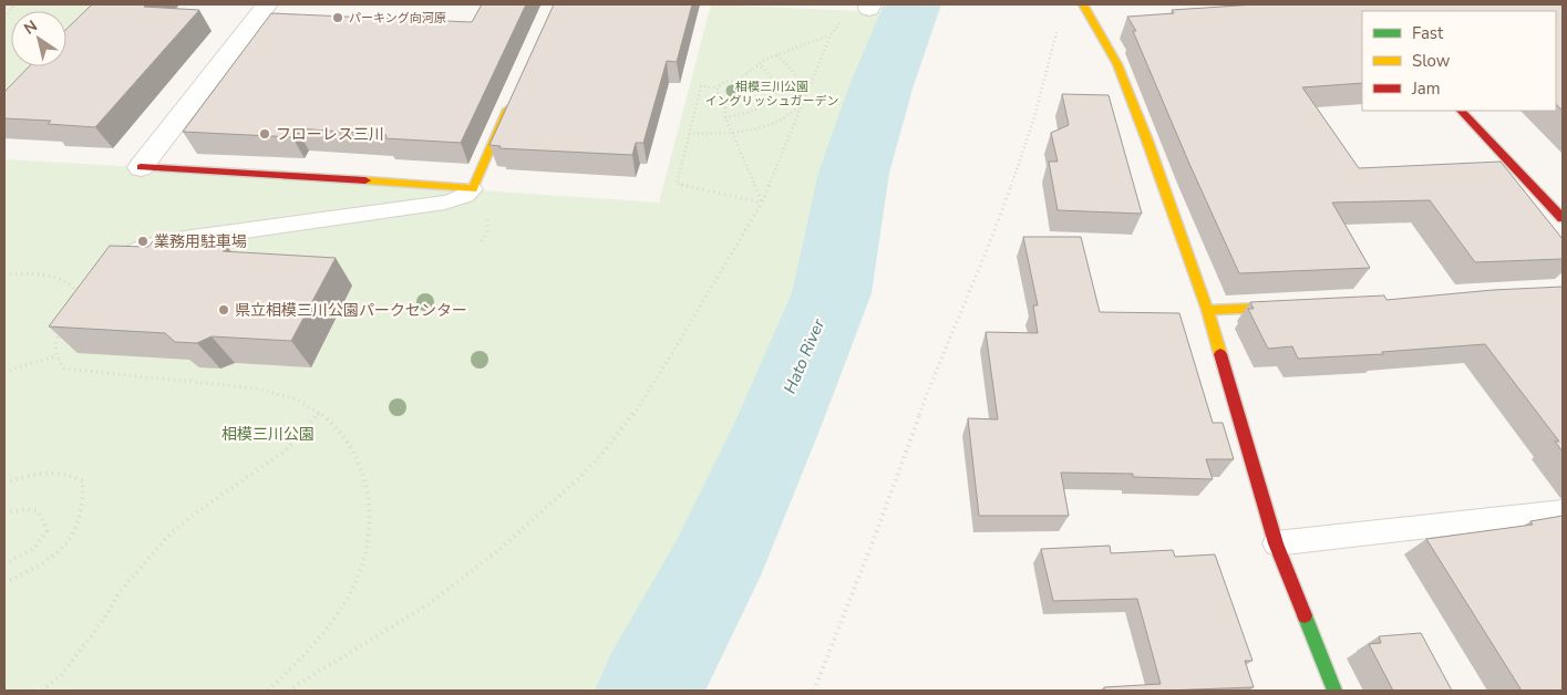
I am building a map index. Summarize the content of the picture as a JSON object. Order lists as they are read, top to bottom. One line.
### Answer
{"water":["Hato River"],"parks":["相模三川公園 イングリッシュガーデン","相模三川公園"],"places":["パーキング向河原","フローレス三川","業務用駐車場","県立相模三川公園パークセンター"],"legend":["Fast","Slow","Jam"],"north":"top left"}
